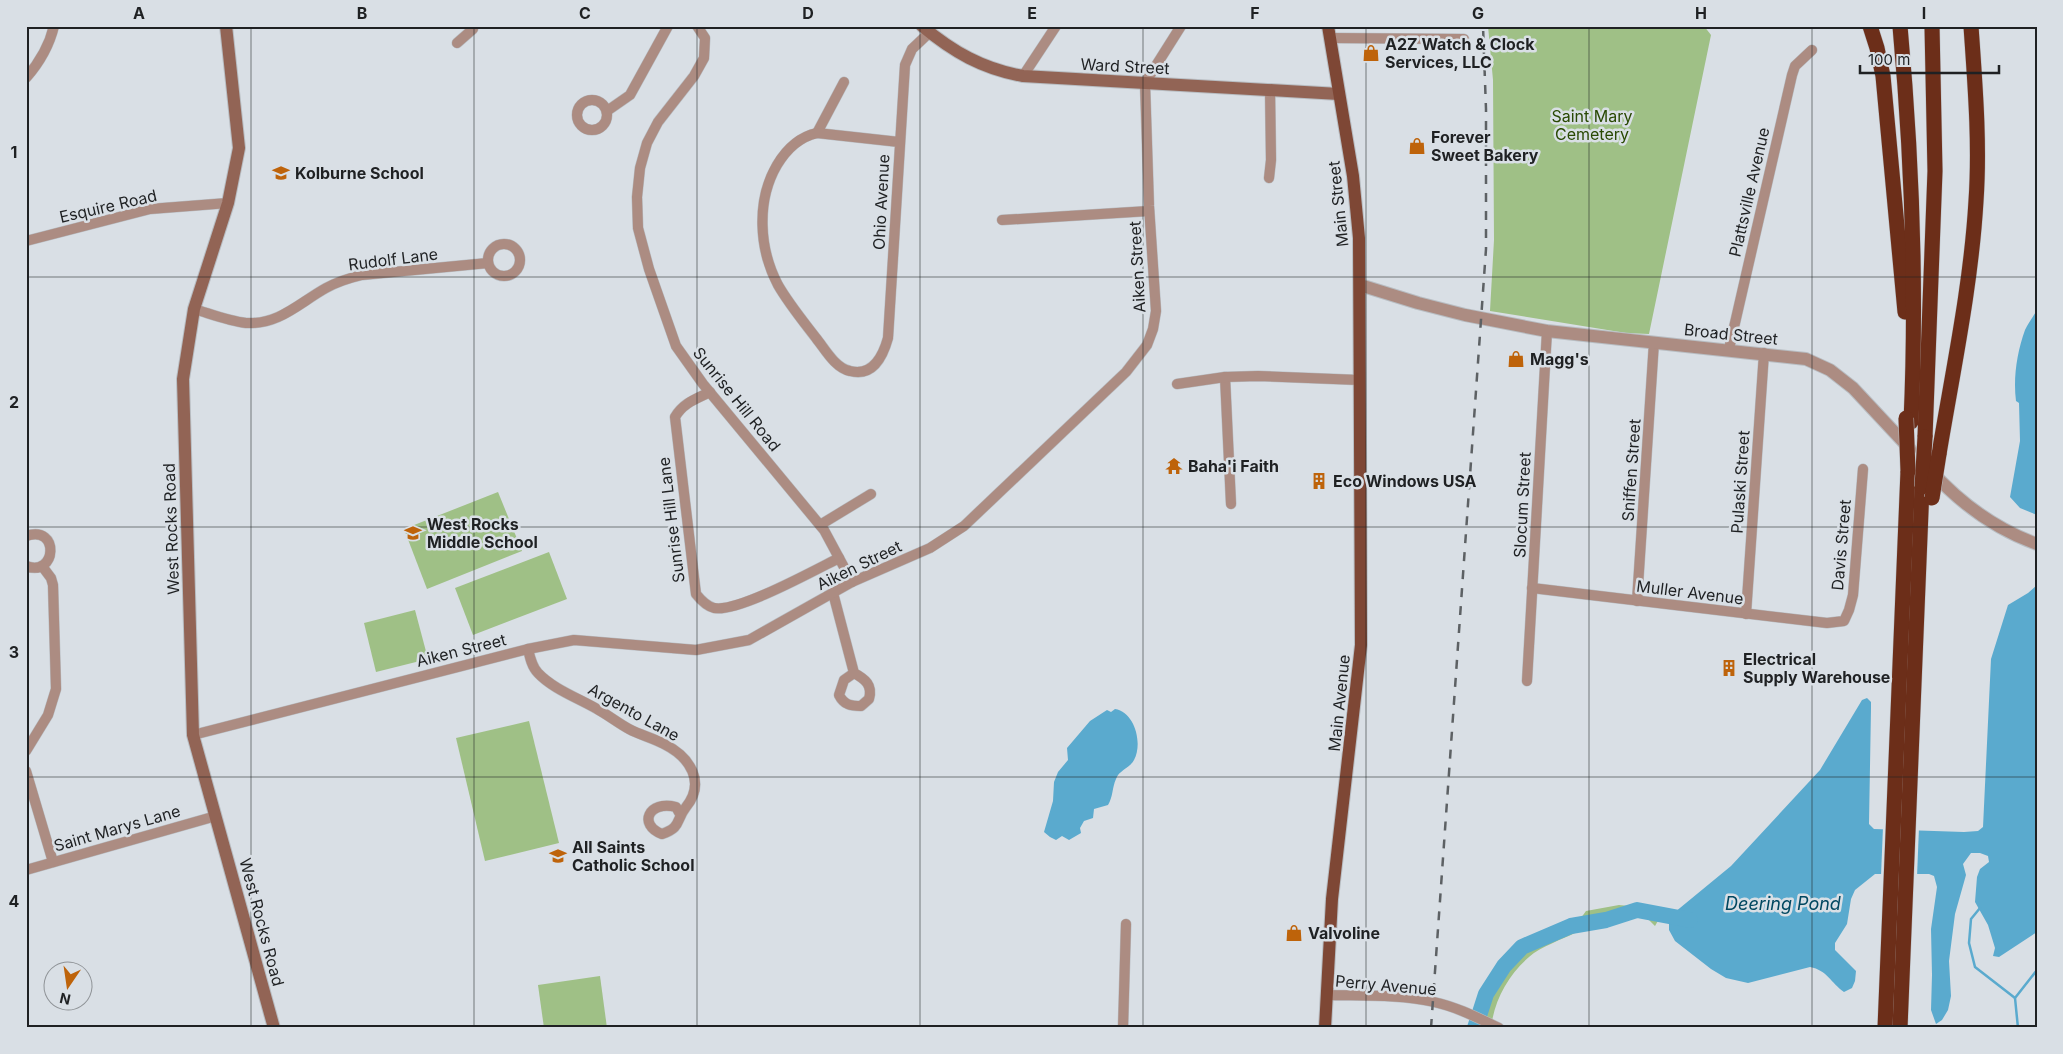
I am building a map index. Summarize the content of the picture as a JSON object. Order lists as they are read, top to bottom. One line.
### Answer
{"streets":{"main road":["Ward Street","Main Street","West Rocks Road","Main Avenue"],"street":["Plattsville Avenue","Ohio Avenue","Esquire Road","Rudolf Lane","Aiken Street","Broad Street","Sunrise Hill Road","Sniffen Street","Pulaski Street","Slocum Street","Sunrise Hill Lane","Davis Street","Muller Avenue","Argento Lane","Saint Marys Lane","Perry Avenue"]},"crossings":[["Ward Street","Ohio Avenue"],["Ward Street","Main Street"],["Ward Street","Aiken Street"],["Plattsville Avenue","Broad Street"],["Main Street","Broad Street"],["Main Street","Main Avenue"],["Esquire Road","West Rocks Road"],["Rudolf Lane","West Rocks Road"],["Aiken Street","Sunrise Hill Road"],["Aiken Street","West Rocks Road"],["Aiken Street","Argento Lane"],["Broad Street","Sniffen Street"],["Broad Street","Pulaski Street"],["Broad Street","Slocum Street"],["Sunrise Hill Road","Sunrise Hill Lane"],["Sniffen Street","Muller Avenue"],["Pulaski Street","Muller Avenue"],["Slocum Street","Muller Avenue"],["West Rocks Road","Saint Marys Lane"],["Davis Street","Muller Avenue"],["Main Avenue","Perry Avenue"]],"water":["Deering Pond"],"parks":["Saint Mary Cemetery"],"places":{"shop":["A2Z Watch & Clock Services, LLC","Forever Sweet Bakery","Magg's","Valvoline"],"school or university":["Kolburne School","West Rocks Middle School","All Saints Catholic School"],"temple":["Baha'i Faith"],"building":["Eco Windows USA","Electrical Supply Warehouse"]},"scale_bar":"100 m","north":"bottom","grid":{"columns":["A","B","C","D","E","F","G","H","I"],"rows":["1","2","3","4"]}}
